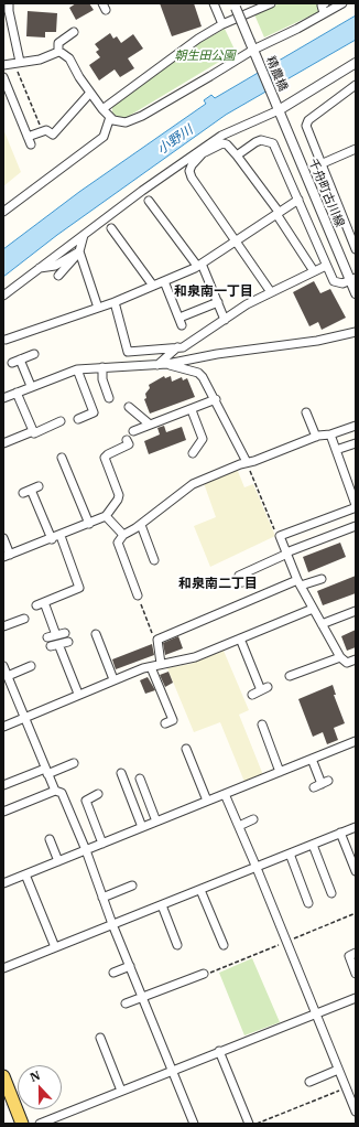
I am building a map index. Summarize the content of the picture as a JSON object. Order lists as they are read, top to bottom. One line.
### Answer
{"streets":{"street":["精農橋","千舟町古川線"]},"crossings":[["精農橋","千舟町古川線"]],"districts":["和泉南一丁目","和泉南二丁目"],"water":["小野川"],"parks":["朝生田公園"],"north":"top"}
